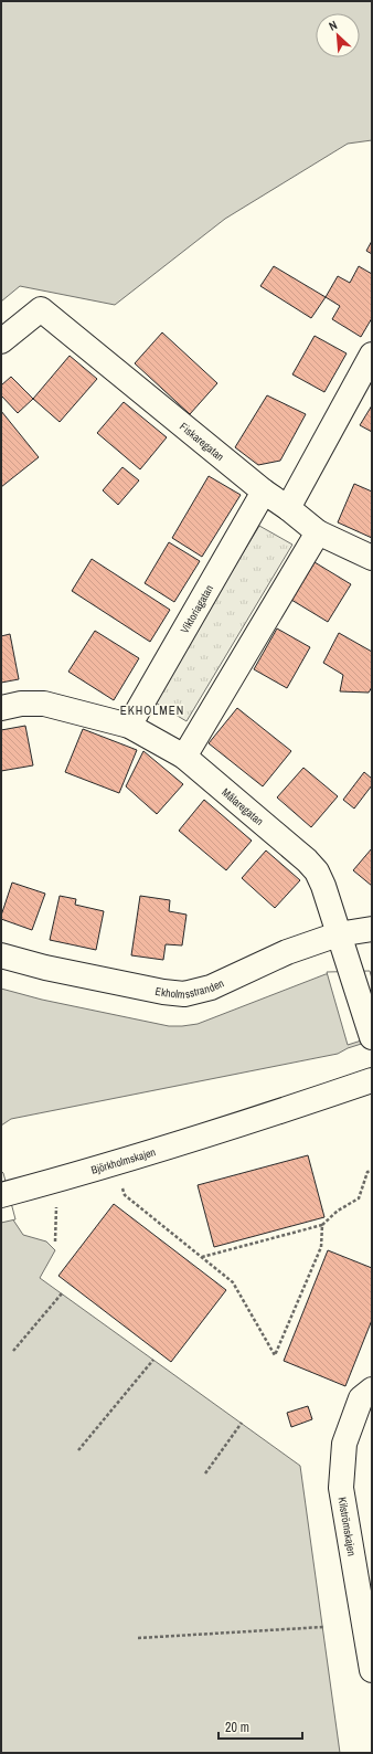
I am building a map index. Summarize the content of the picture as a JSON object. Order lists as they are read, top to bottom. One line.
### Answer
{"streets":{"street":["Fiskaregatan","Viktoriagatan","Målaregatan","Ekholmsstranden","Björkholmskajen","Kilströmskajen"]},"crossings":[["Fiskaregatan","Viktoriagatan"],["Viktoriagatan","Målaregatan"],["Målaregatan","Ekholmsstranden"]],"districts":["EKHOLMEN"],"scale_bar":"20 m","north":"top left"}
